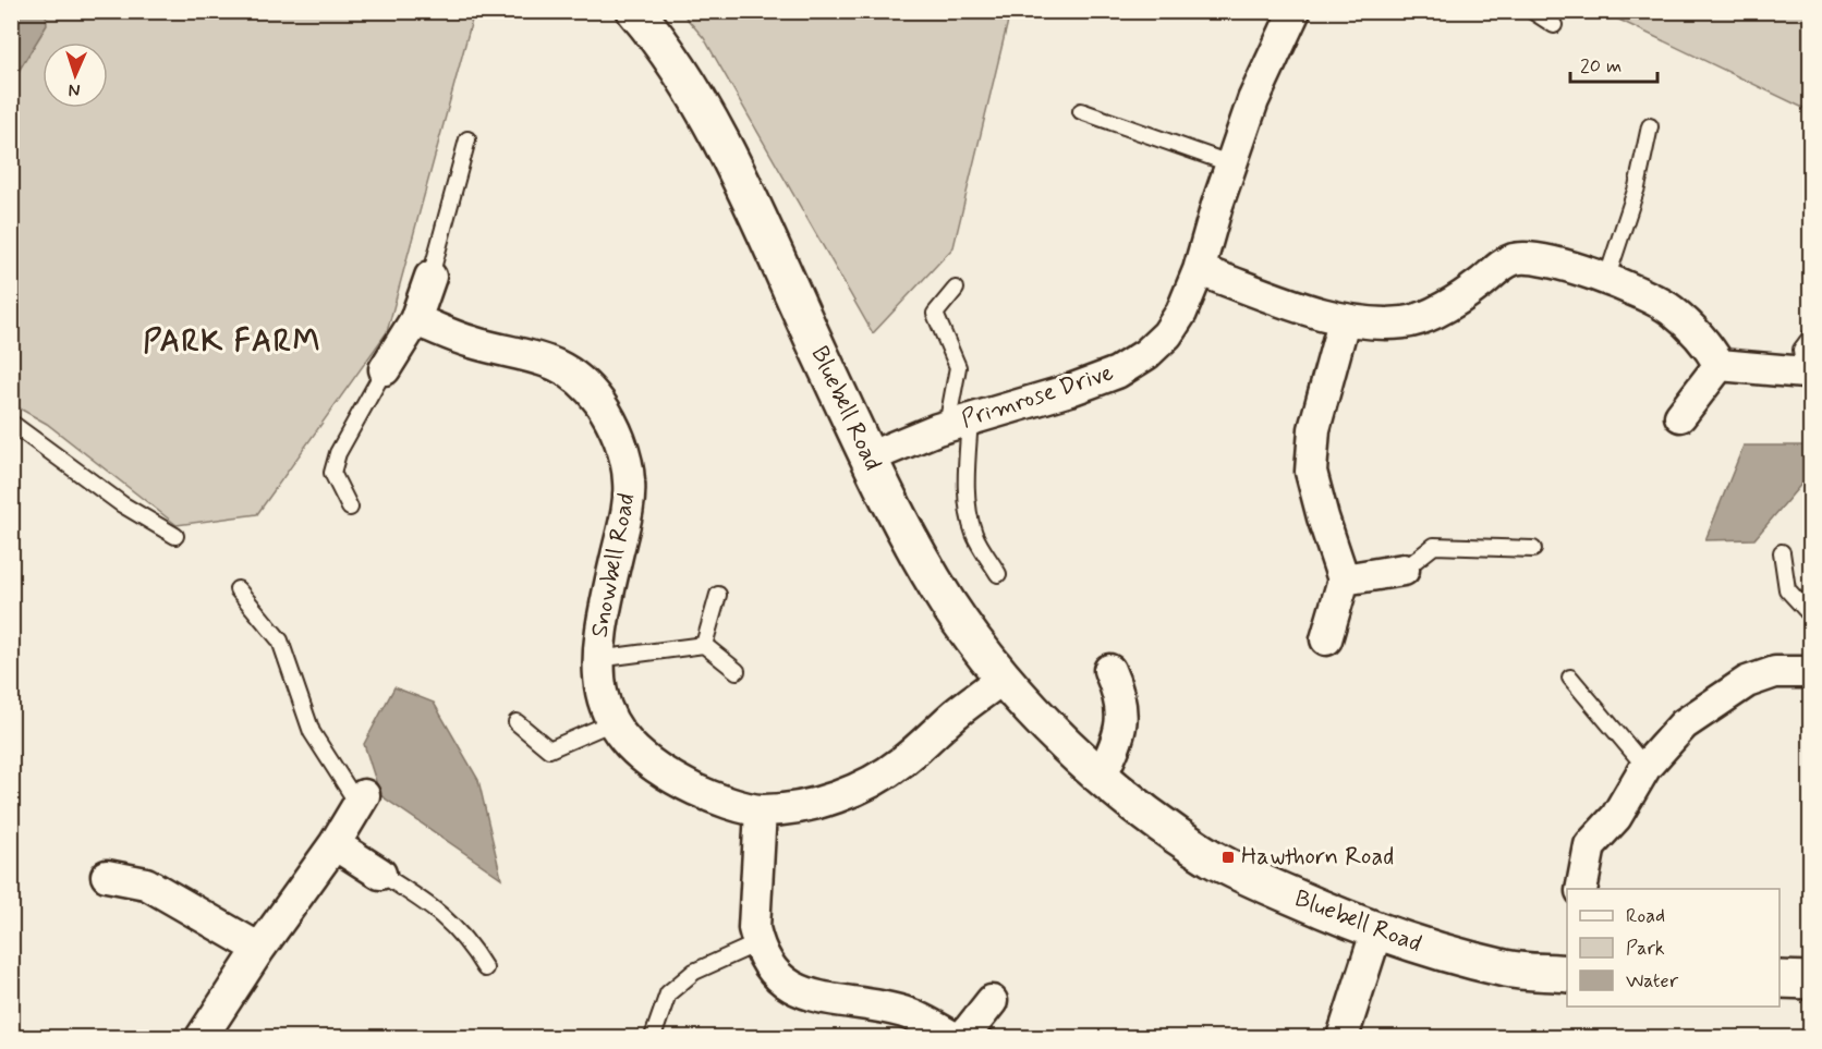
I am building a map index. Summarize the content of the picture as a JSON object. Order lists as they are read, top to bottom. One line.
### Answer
{"streets":{"street":["Primrose Drive","Bluebell Road","Snowbell Road"]},"crossings":[["Primrose Drive","Bluebell Road"],["Bluebell Road","Snowbell Road"]],"districts":["PARK FARM"],"places":{"transit":["Hawthorn Road"]},"legend":["Road","Park","Water"],"scale_bar":"20 m","north":"bottom"}
